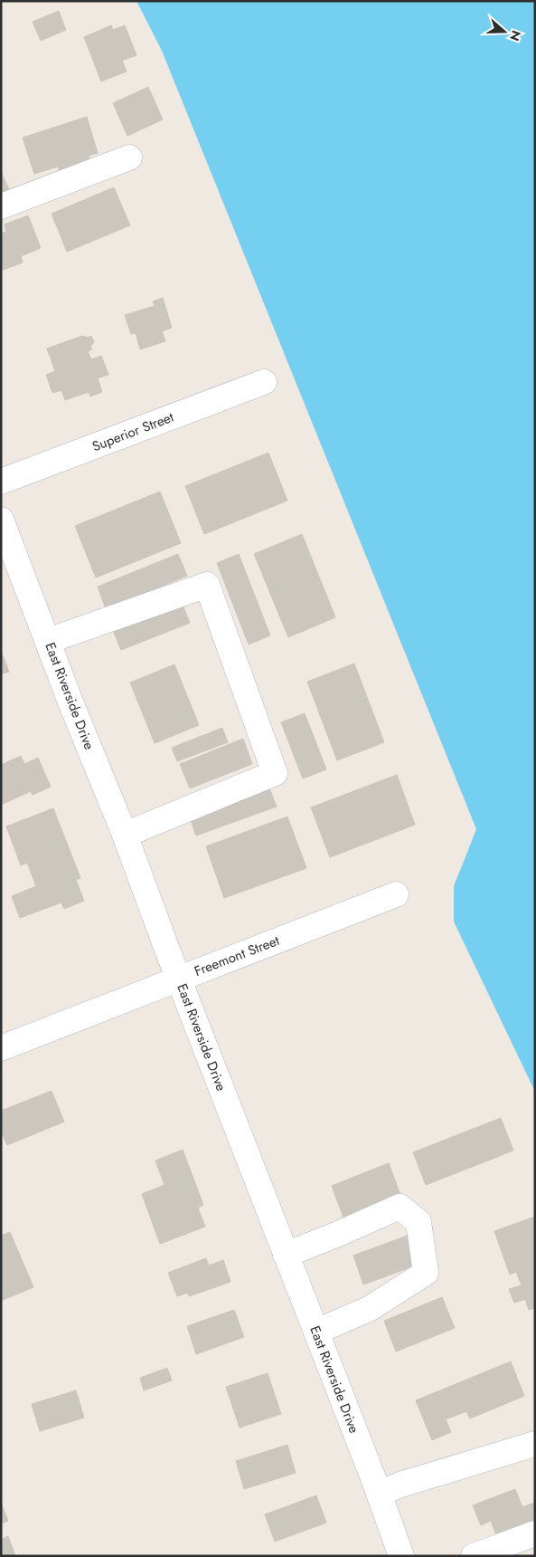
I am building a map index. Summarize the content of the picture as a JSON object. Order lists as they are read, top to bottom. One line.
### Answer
{"streets":{"street":["Superior Street","East Riverside Drive","Freemont Street"]},"crossings":[["East Riverside Drive","Freemont Street"]],"north":"right"}
